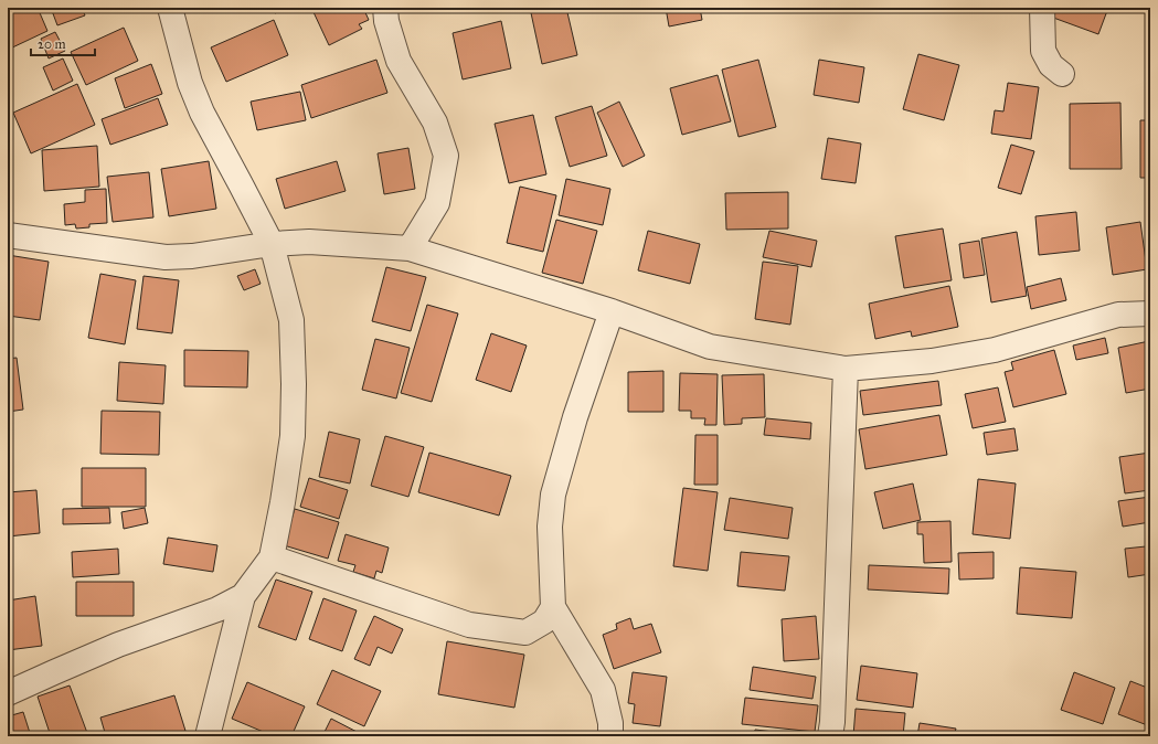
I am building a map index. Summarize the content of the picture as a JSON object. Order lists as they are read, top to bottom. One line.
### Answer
{"scale_bar":"20 m"}
